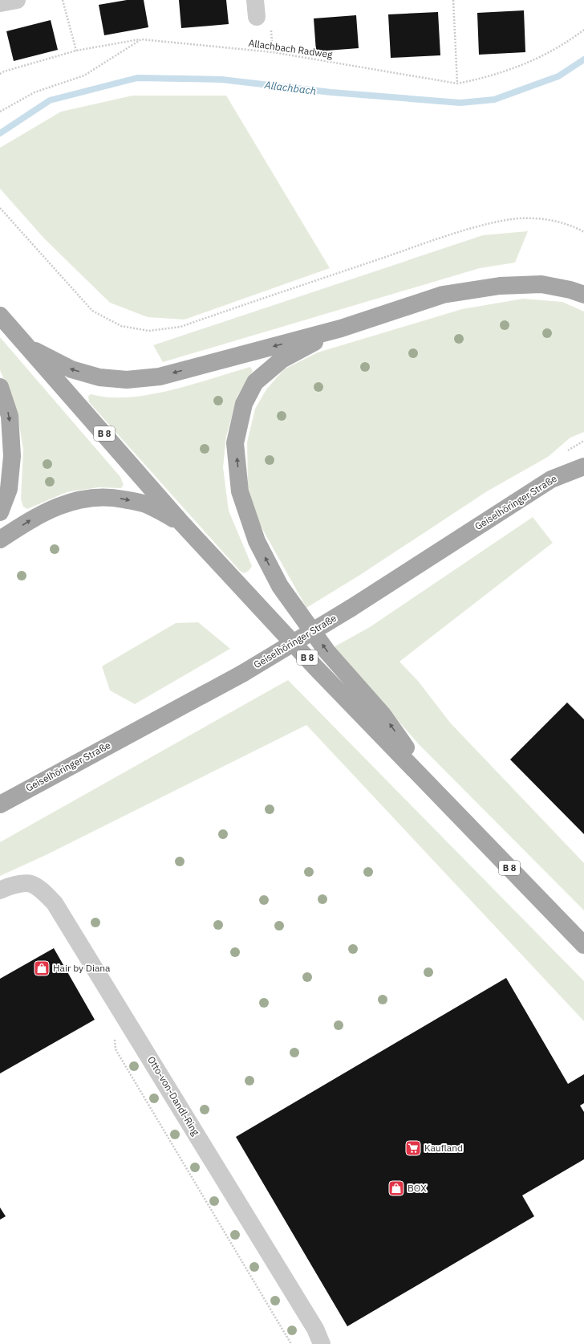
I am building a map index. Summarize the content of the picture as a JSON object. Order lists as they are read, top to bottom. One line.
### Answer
{"streets":{"main road":["B 8","Geiselhöringer Straße"],"street":["Otto-von-Dandl-Ring"],"path":["Allachbach Radweg"]},"water":["Allachbach"],"places":{"shop":["Hair by Diana","BOX"],"supermarket":["Kaufland"]}}
